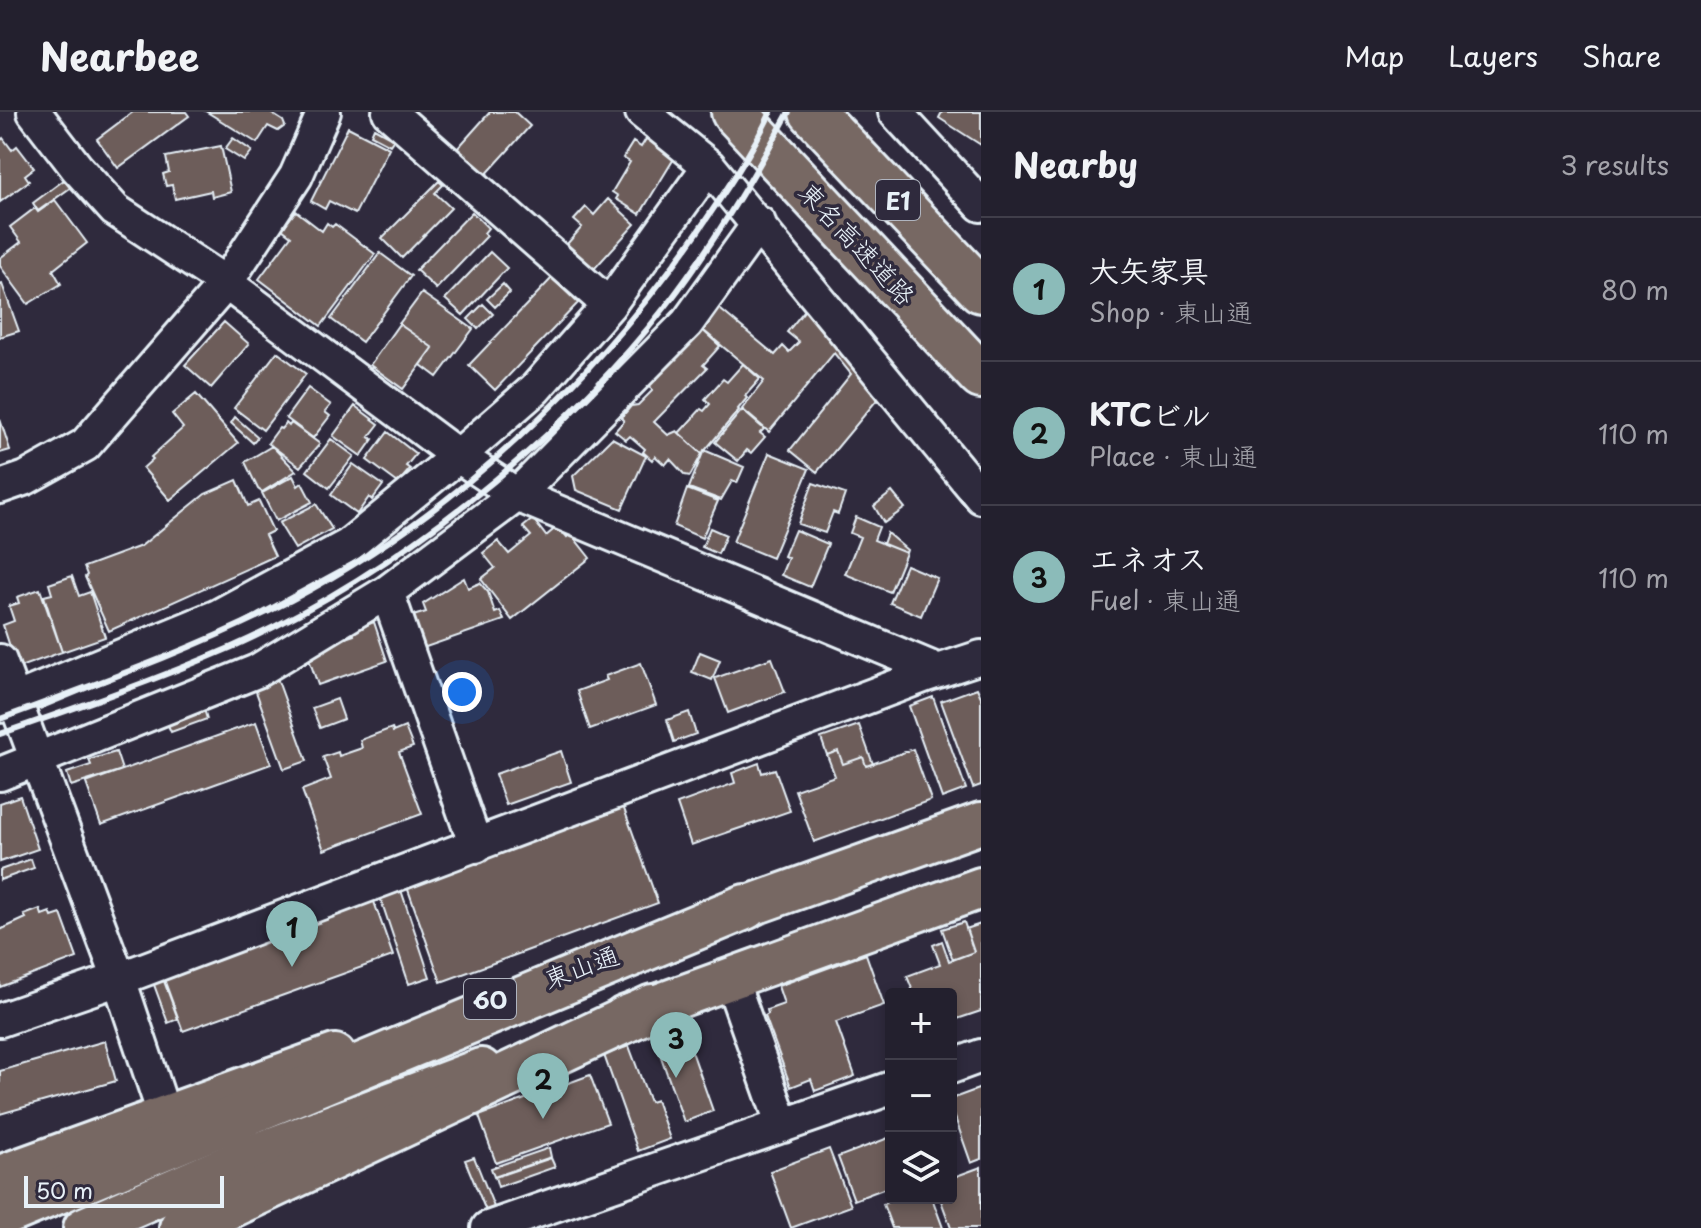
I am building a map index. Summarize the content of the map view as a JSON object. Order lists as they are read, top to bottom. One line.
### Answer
{"streets":{"highway":["E1","東名高速道路"],"main road":["東山通","60"]},"scale_bar":"50 m","page":{"header":"Nearbee","nav":["Map","Layers","Share"],"heading":["Nearby","3 results"],"list":[{"mark":"1","name":"大矢家具","note":"Shop · 東山通","value":"80 m"},{"mark":"2","name":"KTCビル","note":"Place · 東山通","value":"110 m"},{"mark":"3","name":"エネオス","note":"Fuel · 東山通","value":"110 m"}],"pins":["1","3","2"],"map_buttons":["+","−"],"scale":"50 m"}}
